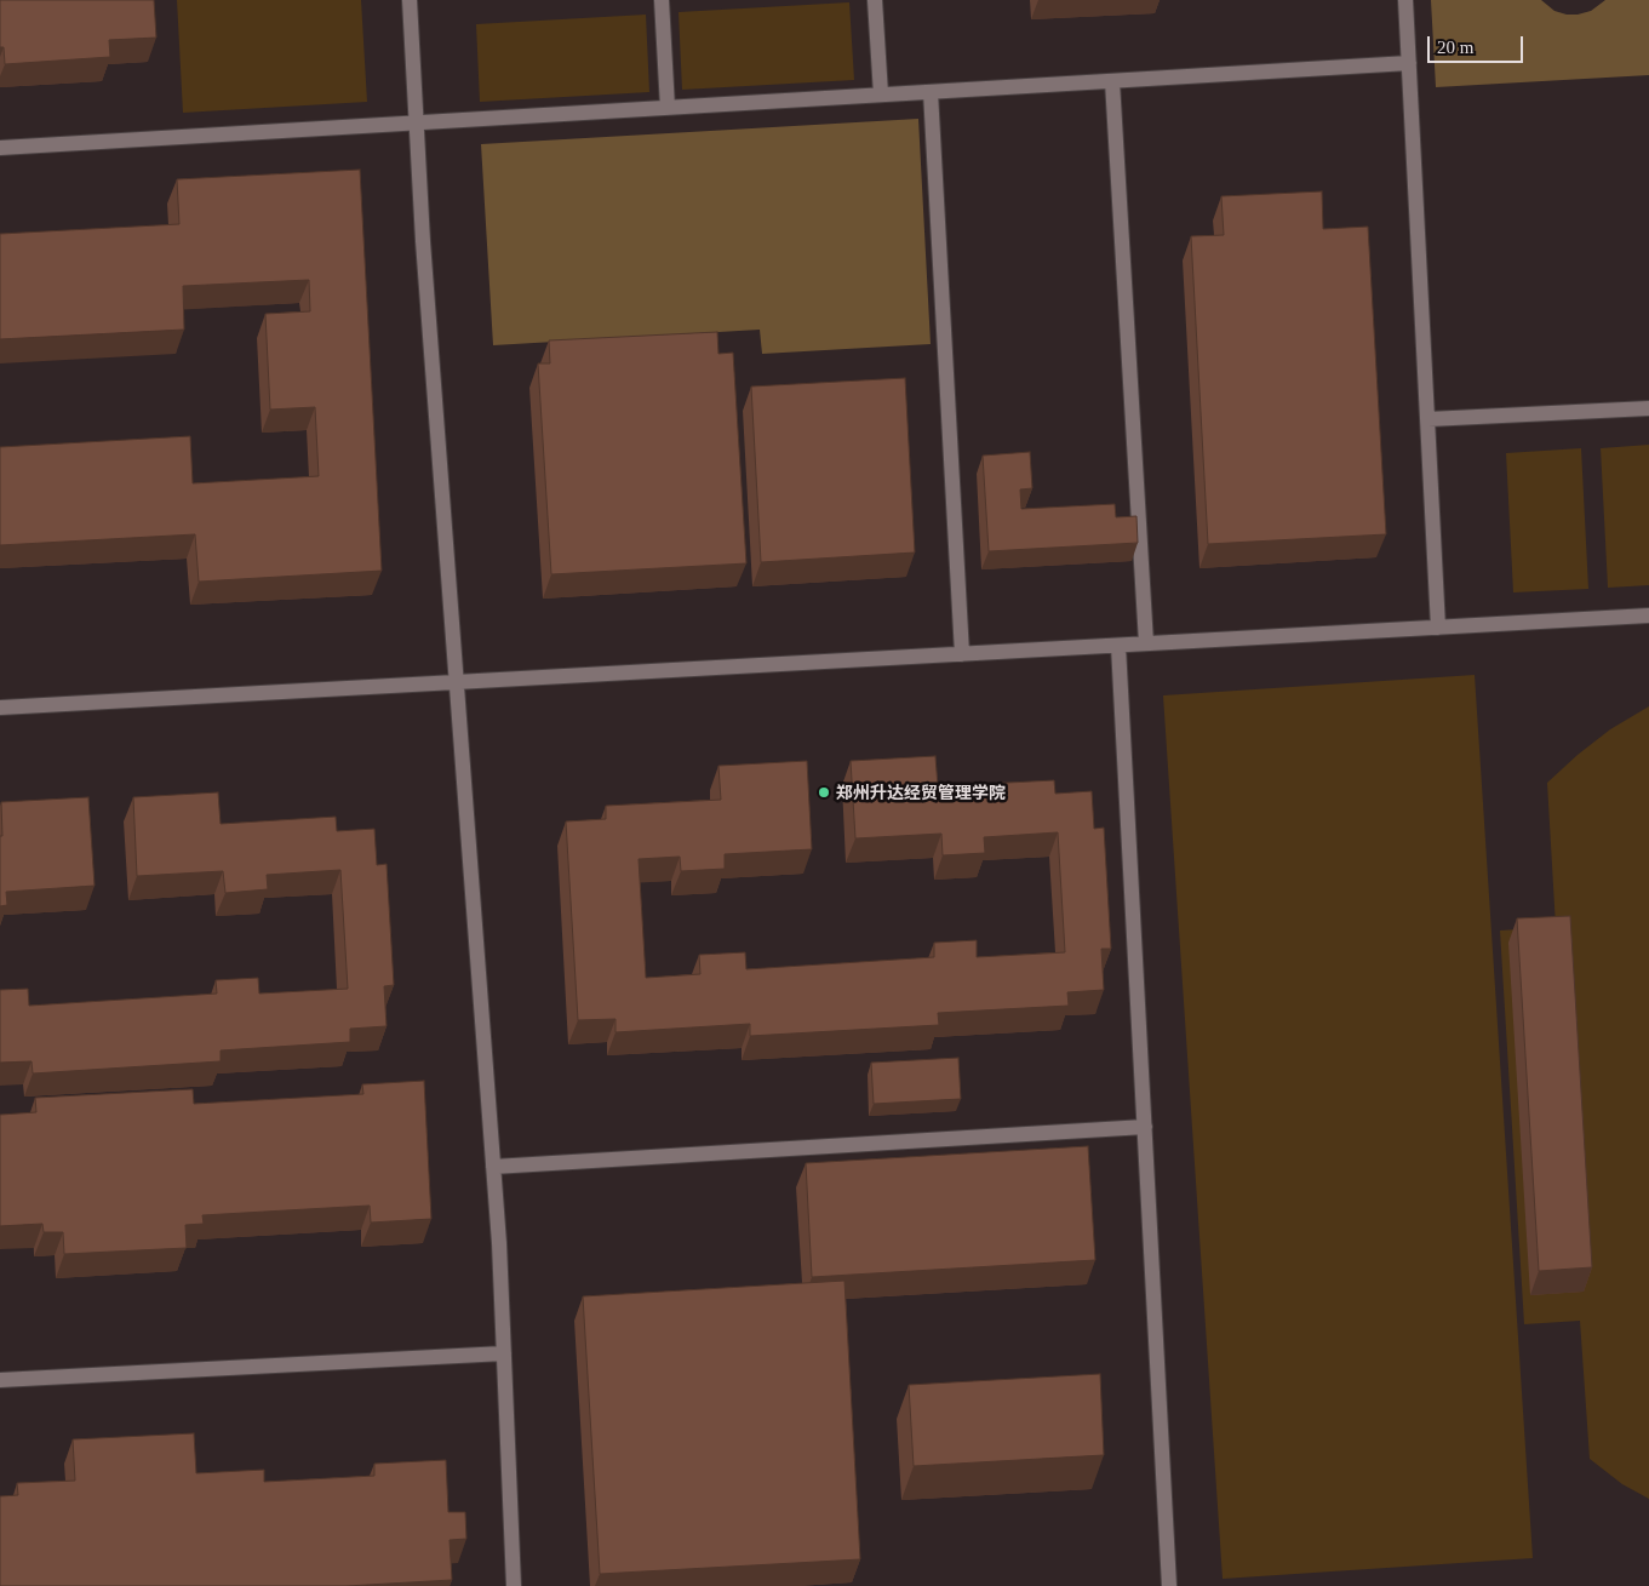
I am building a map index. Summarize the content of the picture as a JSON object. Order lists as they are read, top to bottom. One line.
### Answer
{"places":["郑州升达经贸管理学院"],"scale_bar":"20 m"}
